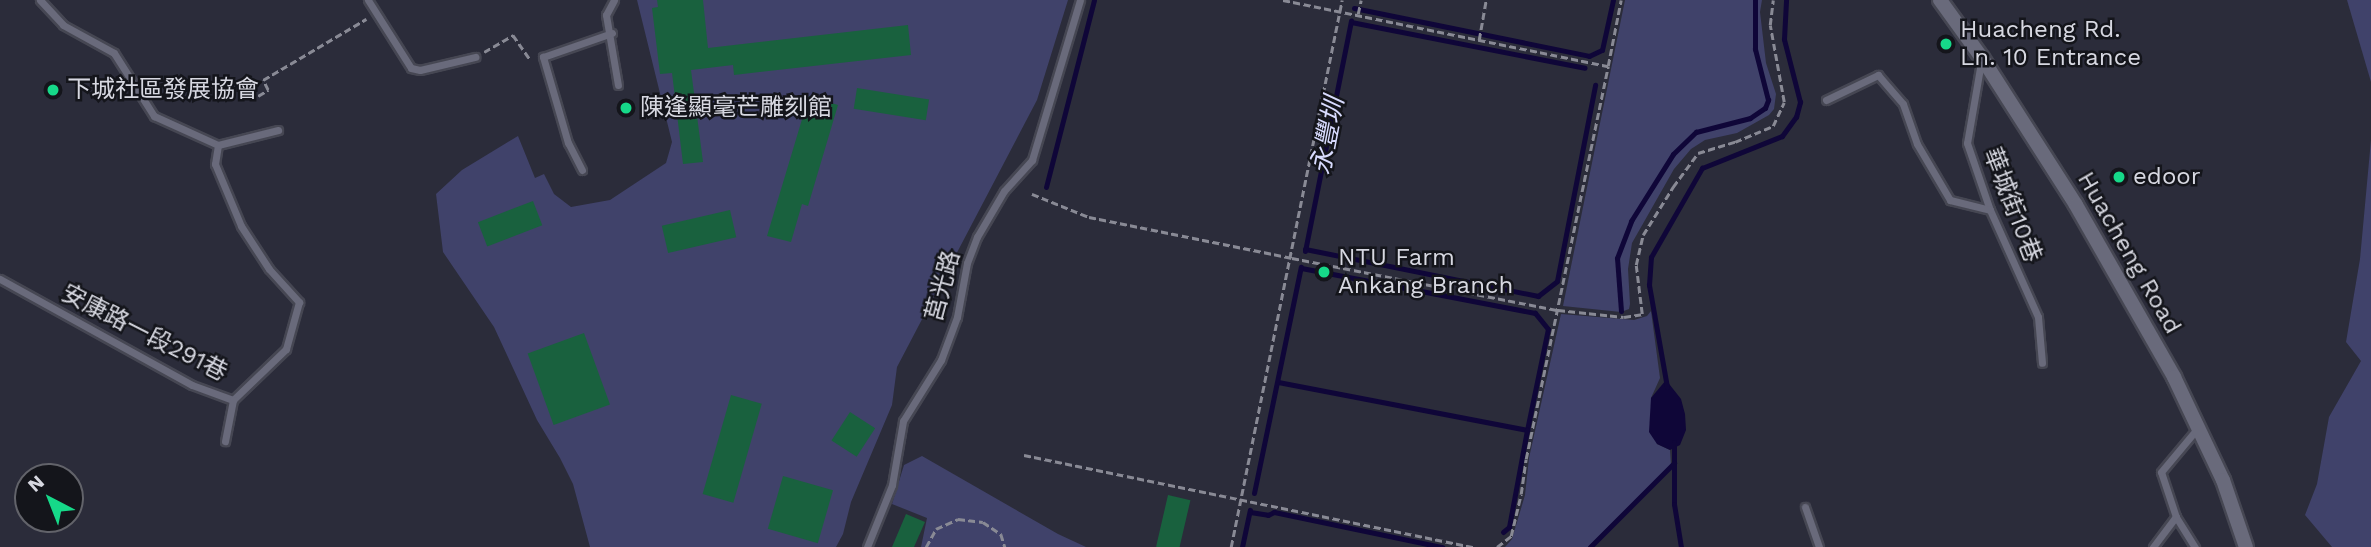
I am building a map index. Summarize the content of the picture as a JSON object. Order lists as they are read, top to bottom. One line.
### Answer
{"streets":{"street":["Huacheng Road"],"lane":["華城街10巷","莒光路","安康路一段291巷"]},"crossings":[["華城街10巷","Huacheng Road"]],"water":["永豐圳"],"places":["Huacheng Rd. Ln. 10 Entrance","下城社區發展協會","陳逢顯毫芒雕刻館","edoor","NTU Farm Ankang Branch"],"north":"top left"}
